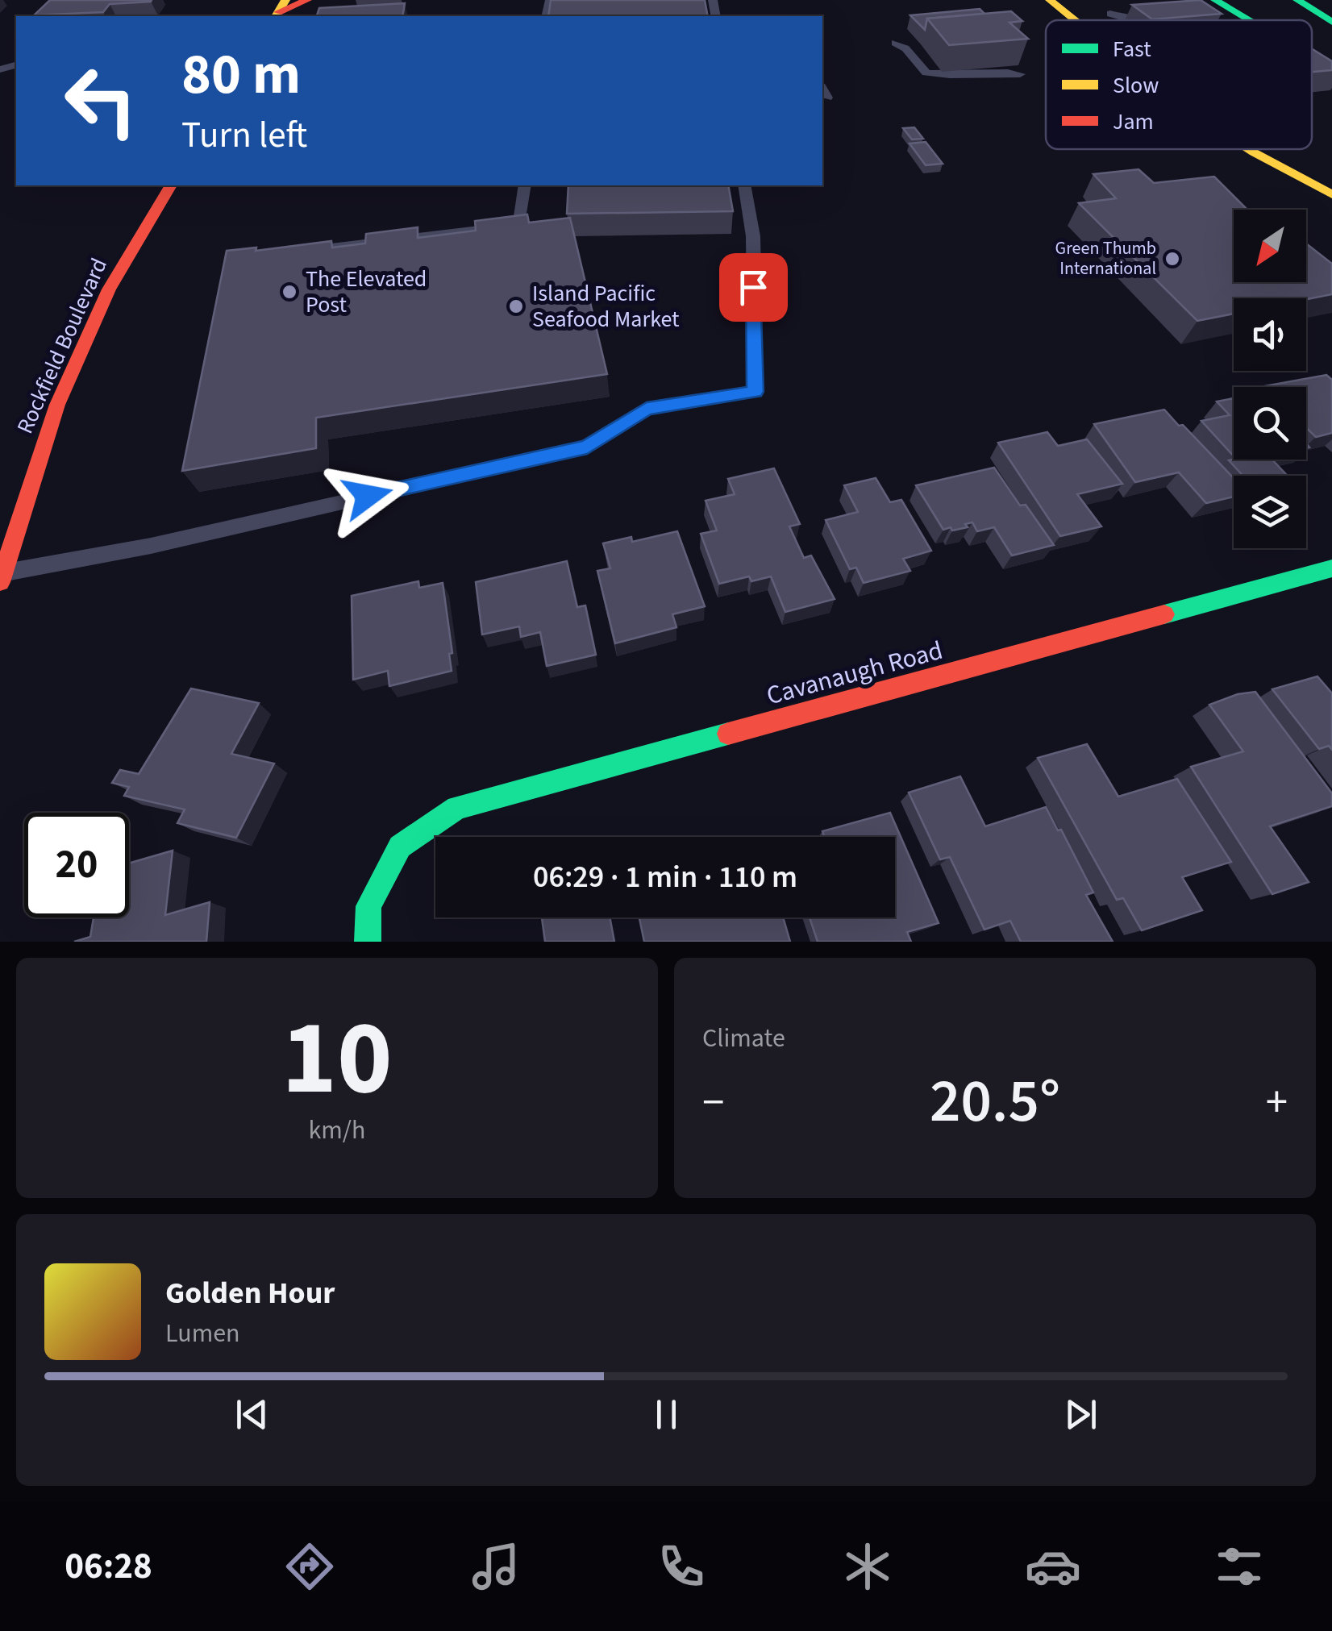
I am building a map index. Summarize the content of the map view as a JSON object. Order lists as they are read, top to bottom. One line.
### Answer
{"streets":{"main road":["Rockfield Boulevard","Cavanaugh Road"]},"places":["Green Thumb International","The Elevated Post","Island Pacific Seafood Market"],"legend":["Fast","Slow","Jam"],"north":"bottom left","page":{"turn":["80 m","Turn left"],"limit":"20","trip":"06:29 · 1 min · 110 m","tile":[["10","km/h"],"Climate"],"heat":["−","20.5°","+"],"song":["Golden Hour","Lumen"],"tabs":"06:28"}}
